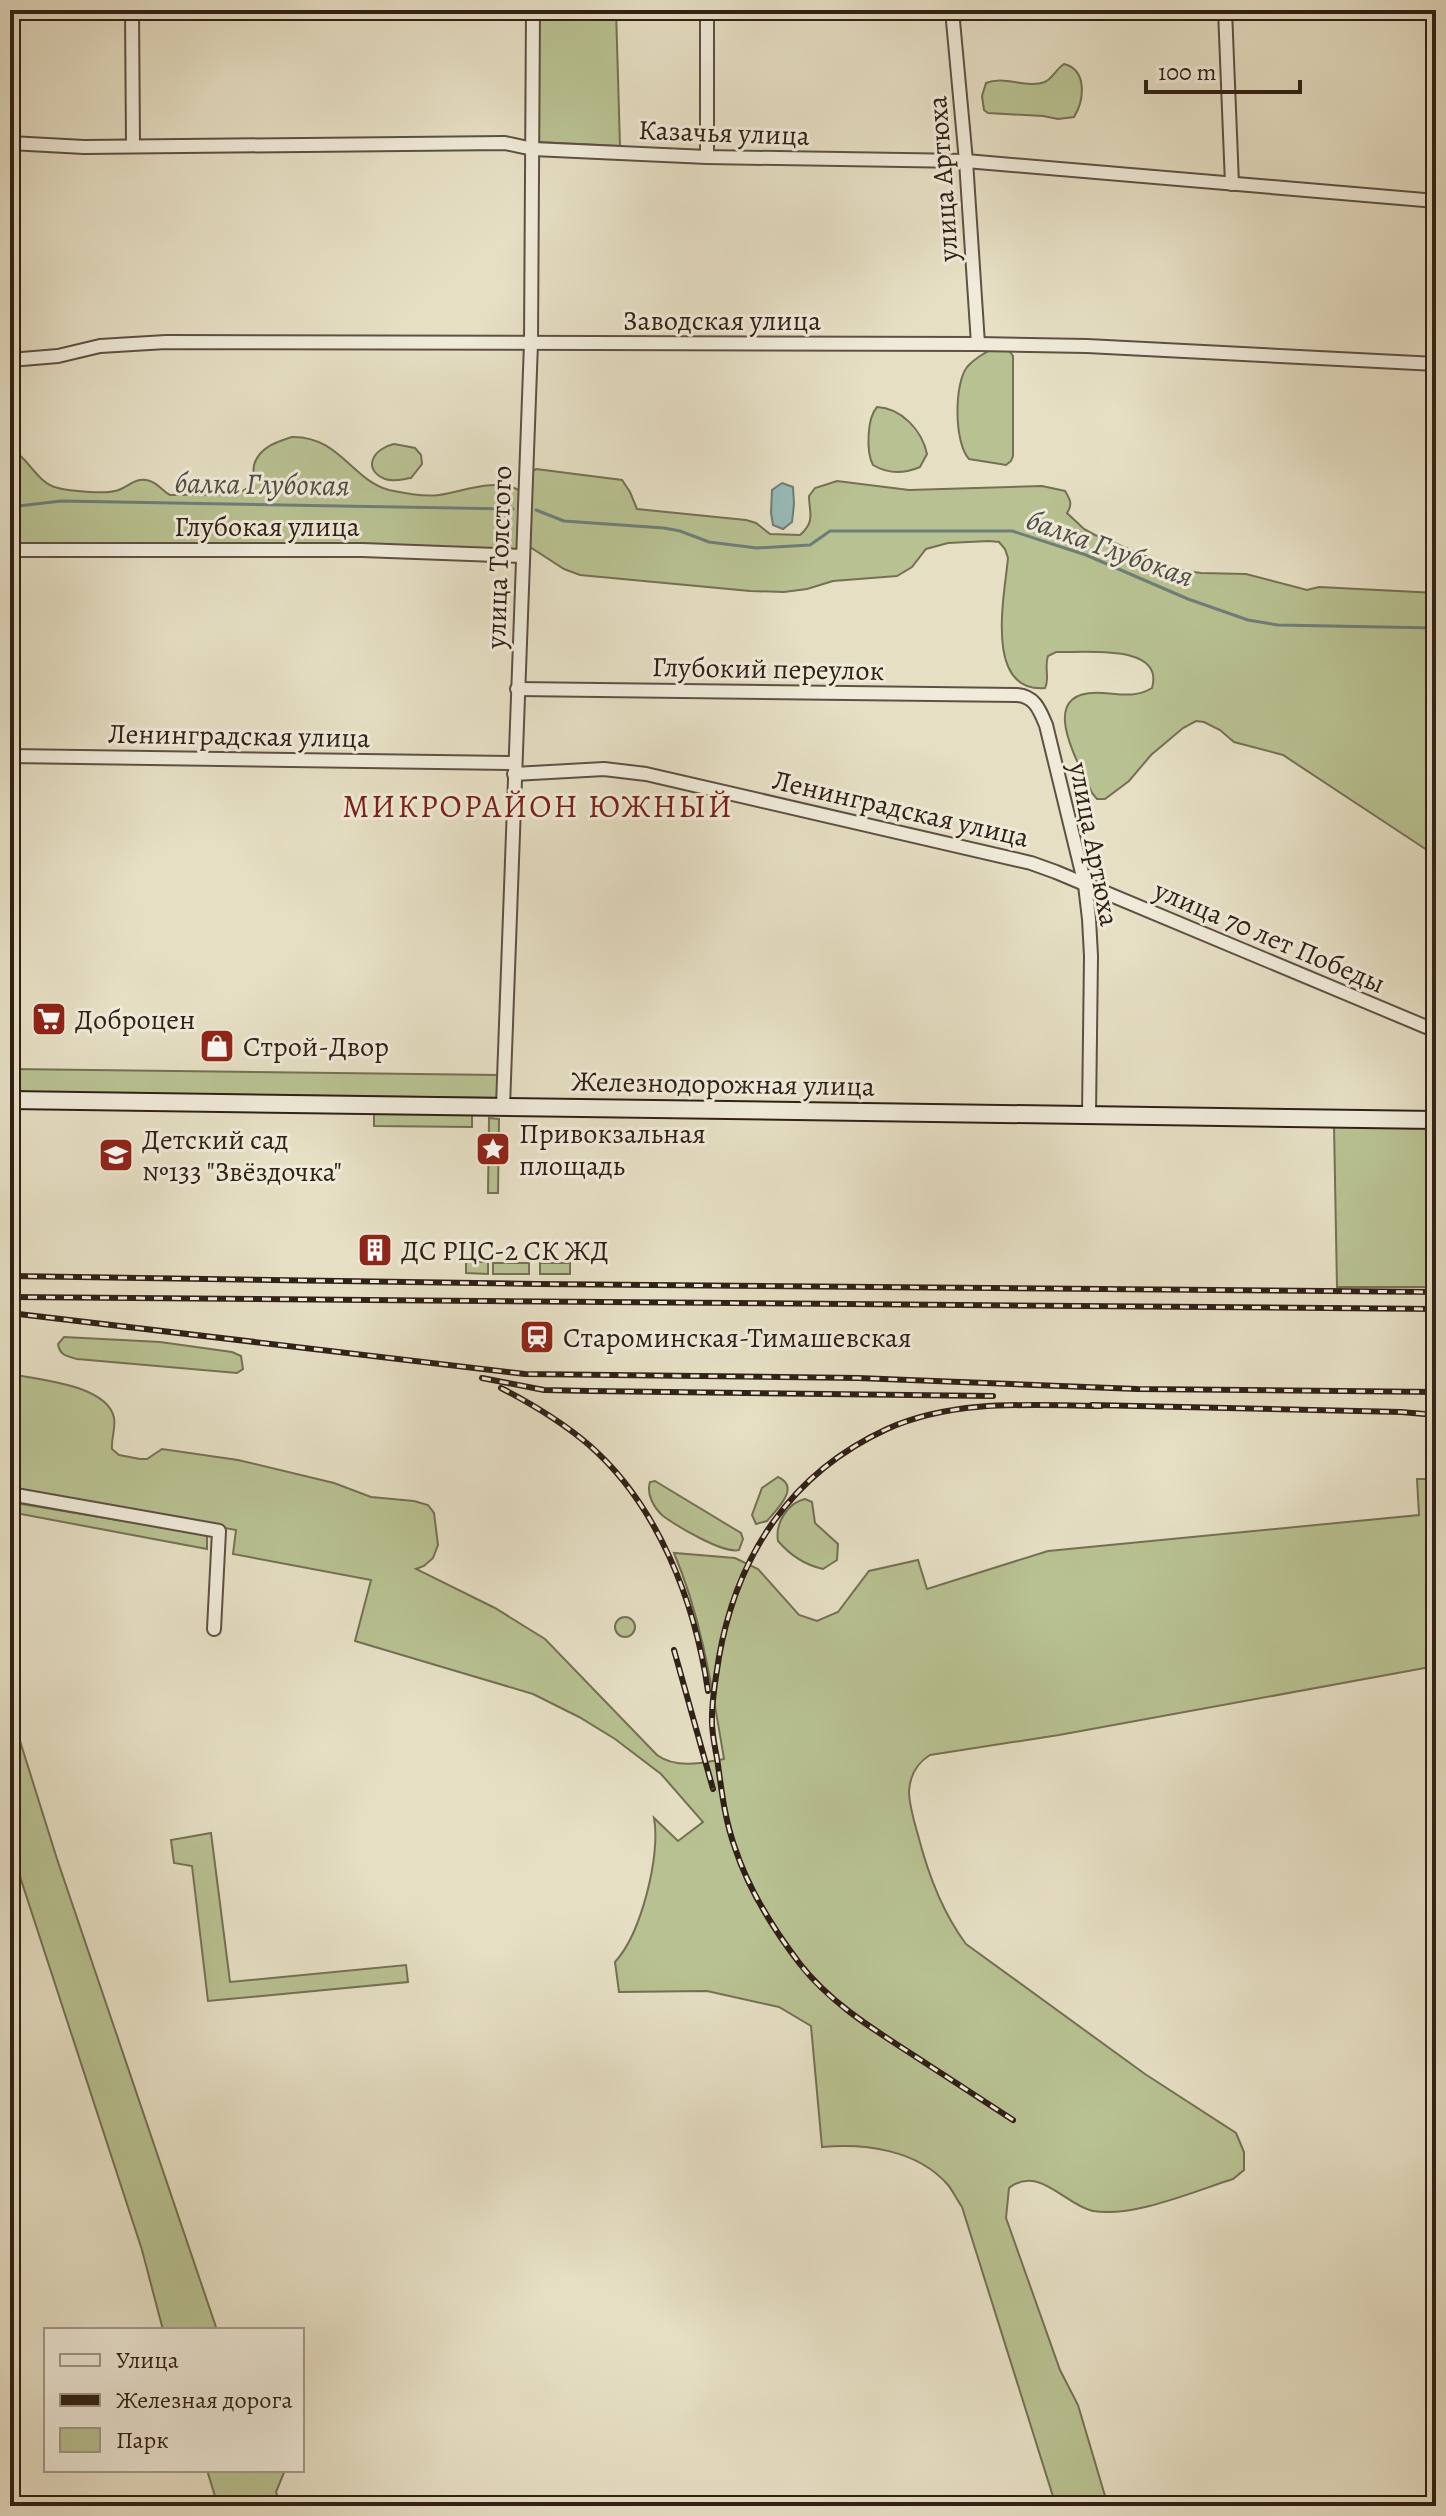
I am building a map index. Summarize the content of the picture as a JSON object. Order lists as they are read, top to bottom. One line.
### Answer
{"streets":{"main road":["Железнодорожная улица"],"street":["Казачья улица","улица Артюха","Заводская улица","Глубокая улица","улица Толстого","Глубокий переулок","Ленинградская улица","улица 70 лет Победы"]},"crossings":[["Казачья улица","улица Артюха"],["Казачья улица","улица Толстого"],["улица Артюха","Заводская улица"],["улица Артюха","Глубокий переулок"],["улица Артюха","Ленинградская улица"],["улица Артюха","улица 70 лет Победы"],["улица Артюха","Железнодорожная улица"],["Заводская улица","улица Толстого"],["Глубокая улица","улица Толстого"],["улица Толстого","Глубокий переулок"],["улица Толстого","Ленинградская улица"],["улица Толстого","Железнодорожная улица"],["Ленинградская улица","улица 70 лет Победы"]],"districts":["МИКРОРАЙОН ЮЖНЫЙ"],"water":["балка Глубокая"],"places":{"supermarket":["Доброцен"],"shop":["Строй-Двор"],"place":["Привокзальная площадь"],"school or university":["Детский сад №133 \"Звёздочка\""],"building":["ДС РЦС-2 СК ЖД"],"station":["Староминская-Тимашевская"]},"legend":["Улица","Железная дорога","Парк"],"scale_bar":"100 m"}
